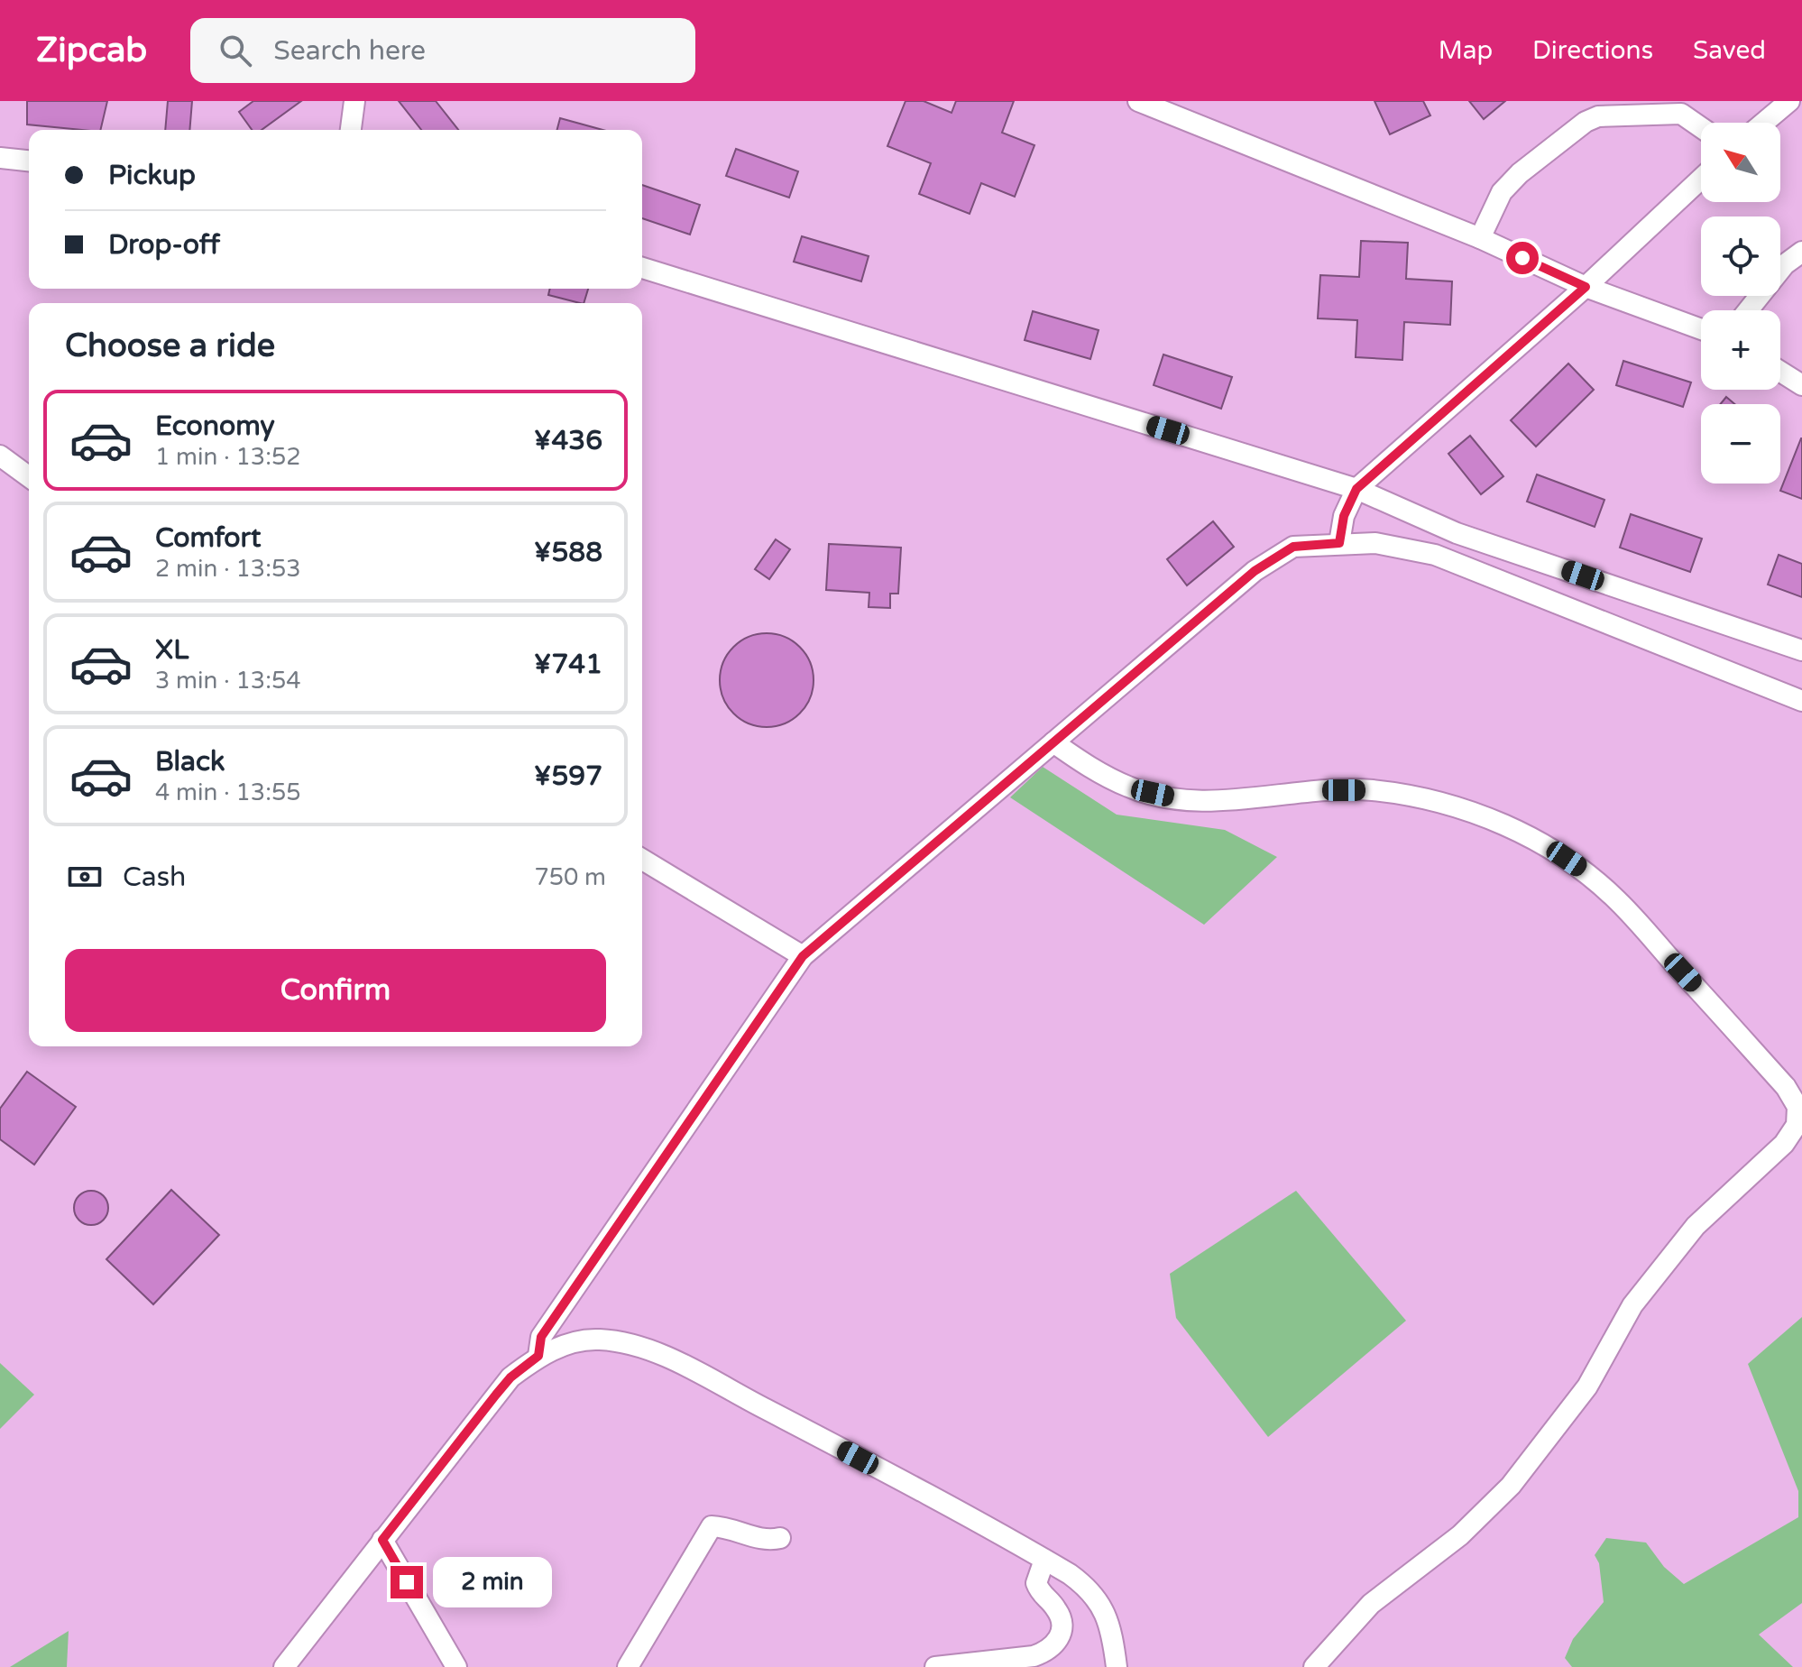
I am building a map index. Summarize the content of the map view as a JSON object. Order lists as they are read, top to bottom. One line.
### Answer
{"north":"top left","page":{"header":"Zipcab","search":"Search here","nav":["Map","Directions","Saved"],"map_buttons":["+","−"],"banner":["Pickup","Drop-off"],"heading":"Choose a ride","list":[{"name":"Economy","note":"1 min · 13:52","value":"¥436"},{"name":"Comfort","note":"2 min · 13:53","value":"¥588"},{"name":"XL","note":"3 min · 13:54","value":"¥741"},{"name":"Black","note":"4 min · 13:55","value":"¥597"}],"pay":["Cash","750 m"],"buttons":"Confirm","bubble":"2 min"}}
